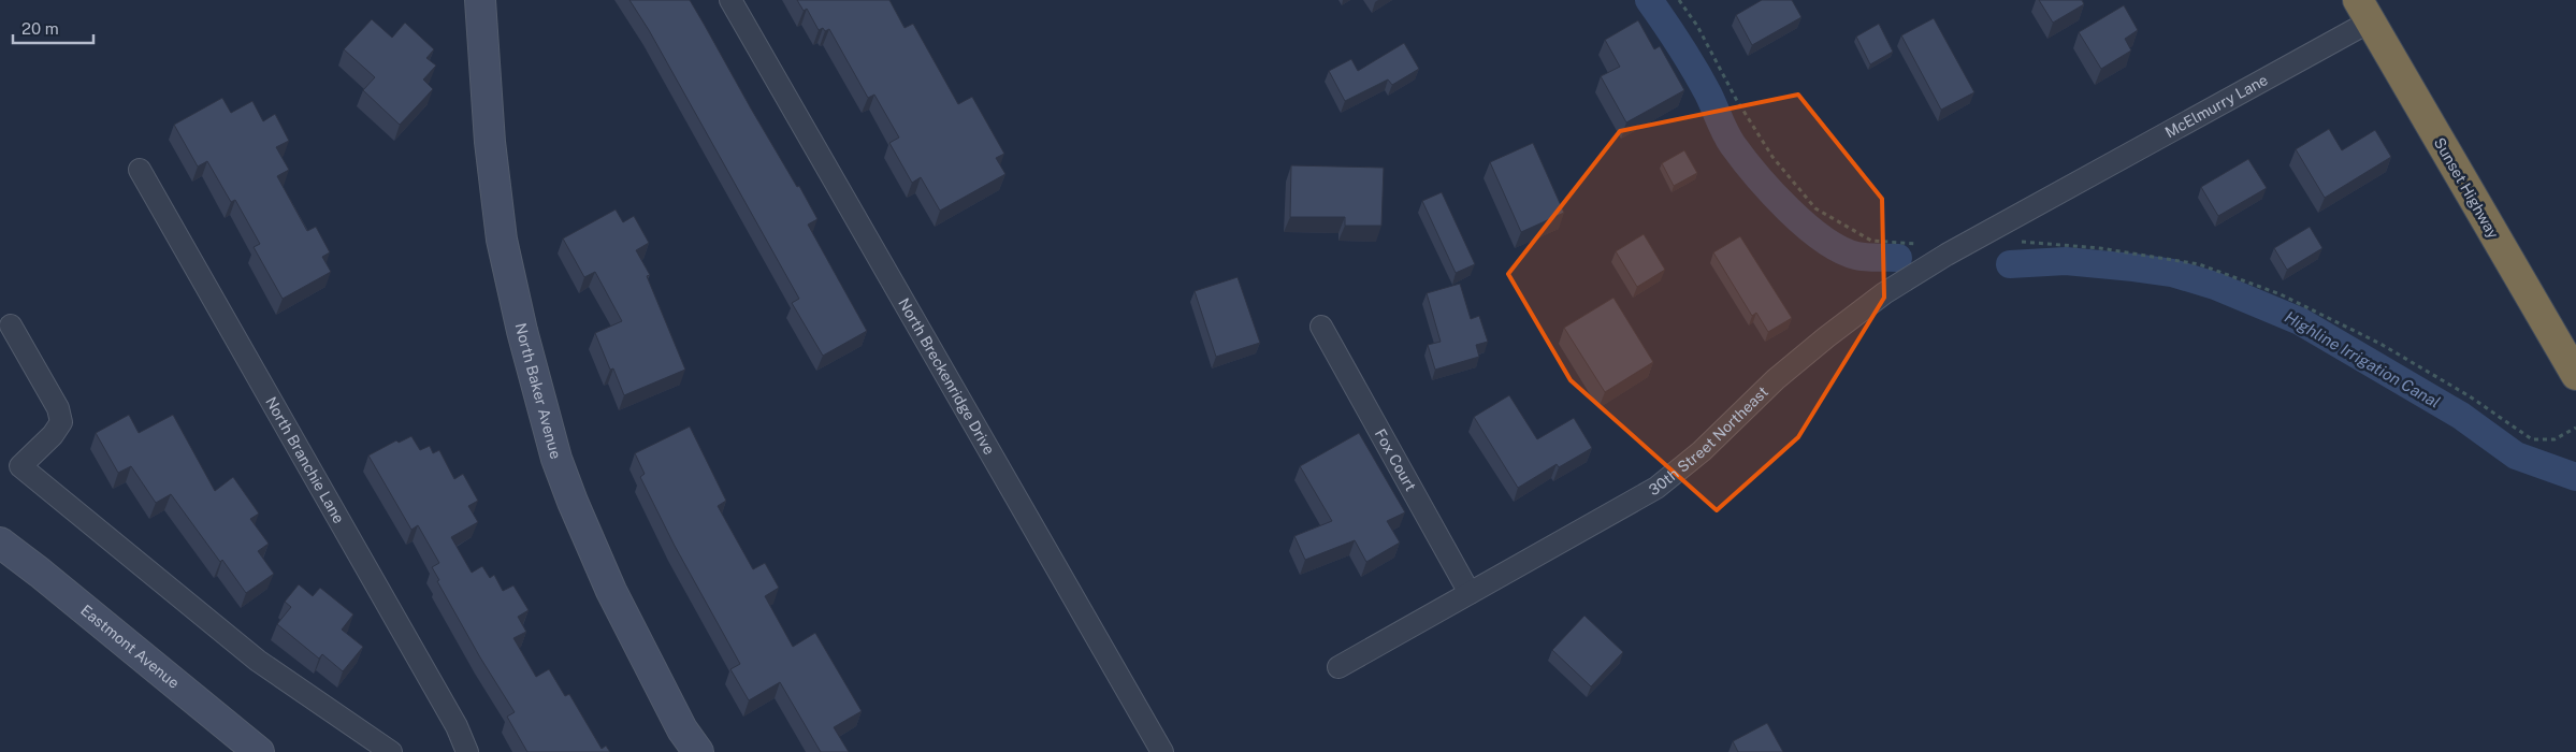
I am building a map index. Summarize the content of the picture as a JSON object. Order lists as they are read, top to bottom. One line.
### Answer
{"streets":{"highway":["Sunset Highway"],"main road":["North Baker Avenue","Eastmont Avenue"],"street":["McElmurry Lane","North Breckenridge Drive","30th Street Northeast","Fox Court","North Branchie Lane"]},"crossings":[["McElmurry Lane","Sunset Highway"],["McElmurry Lane","30th Street Northeast"],["30th Street Northeast","Fox Court"]],"water":["Highline Irrigation Canal"],"scale_bar":"20 m"}
